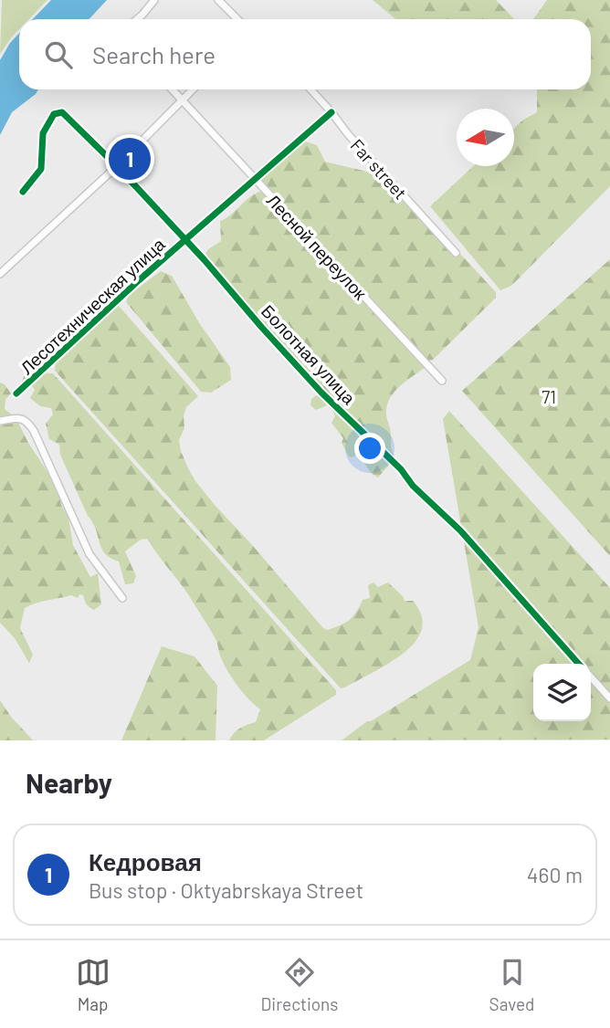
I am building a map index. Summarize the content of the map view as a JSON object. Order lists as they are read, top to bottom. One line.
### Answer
{"streets":{"street":["Far street","Лесной переулок","Лесотехническая улица","Болотная улица"]},"crossings":[["Far street","Лесотехническая улица"],["Лесной переулок","Лесотехническая улица"],["Лесотехническая улица","Болотная улица"]],"parks":["71"],"north":"left","page":{"search":"Search here","pins":"1","heading":"Nearby","list":[{"mark":"1","name":"Кедровая","note":"Bus stop · Oktyabrskaya Street","value":"460 m"}],"nav":["Map","Directions","Saved"]}}
